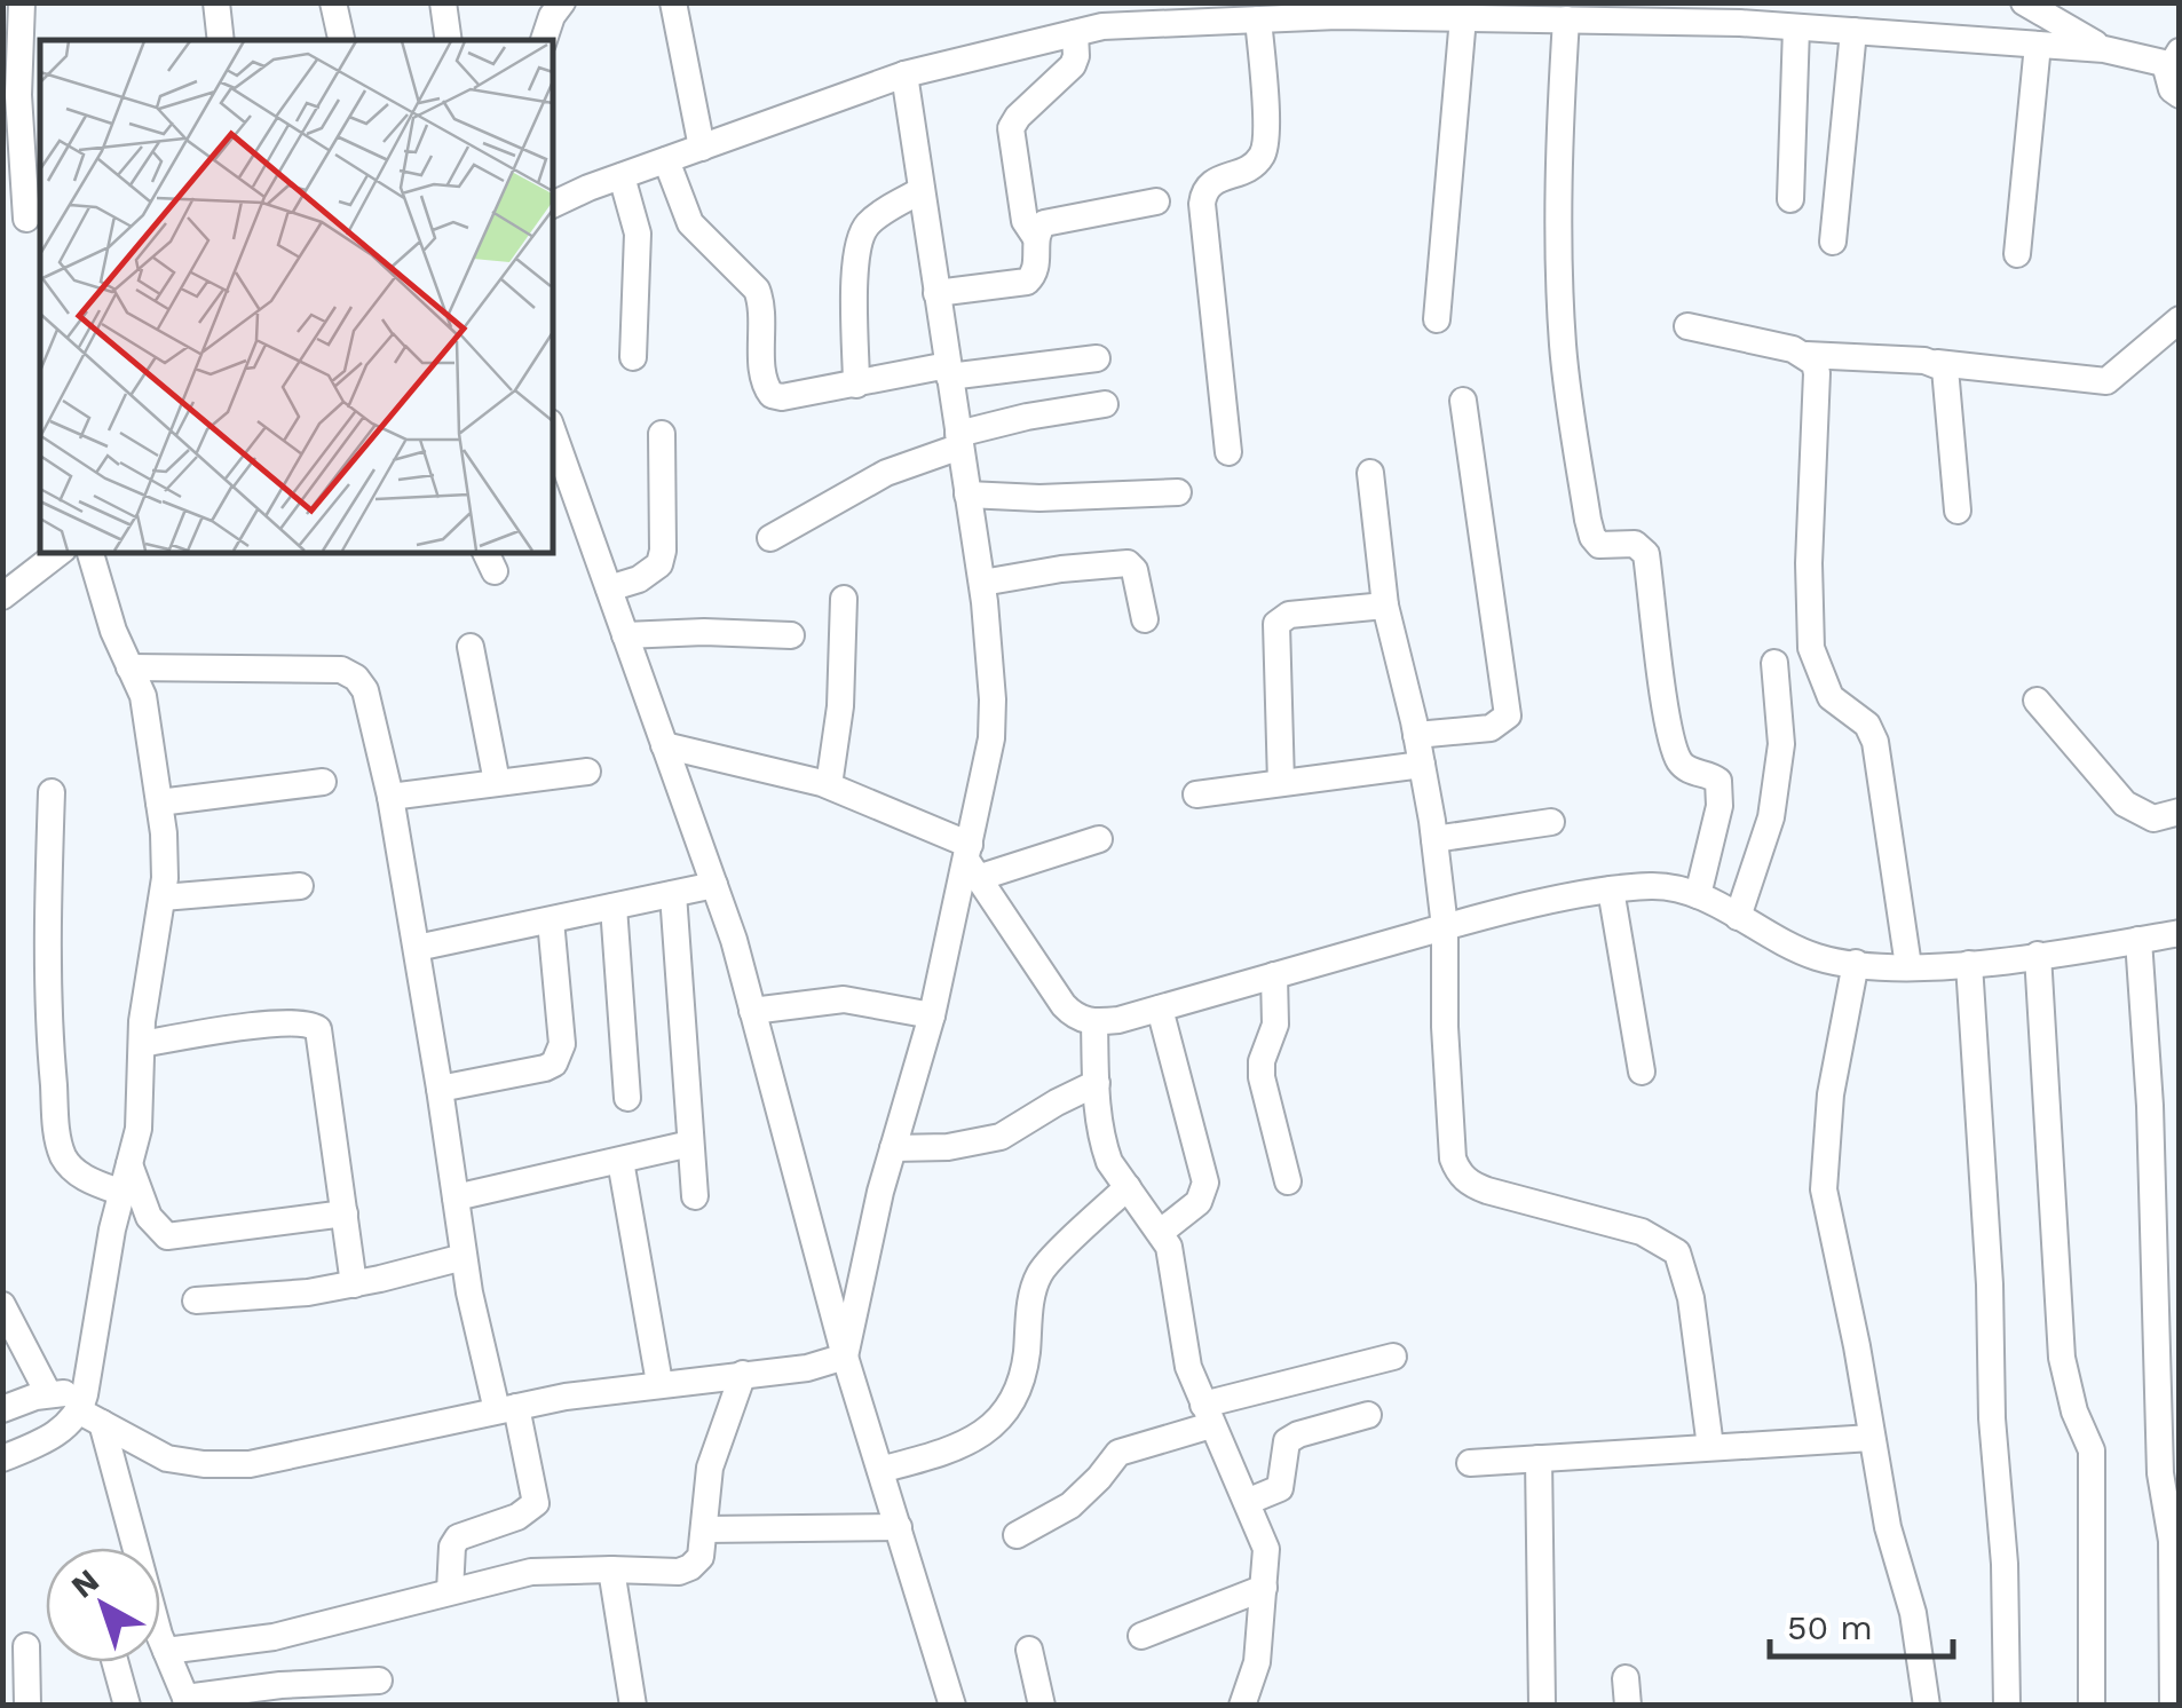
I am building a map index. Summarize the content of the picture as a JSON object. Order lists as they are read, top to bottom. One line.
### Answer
{"scale_bar":"50 m","north":"top left"}
